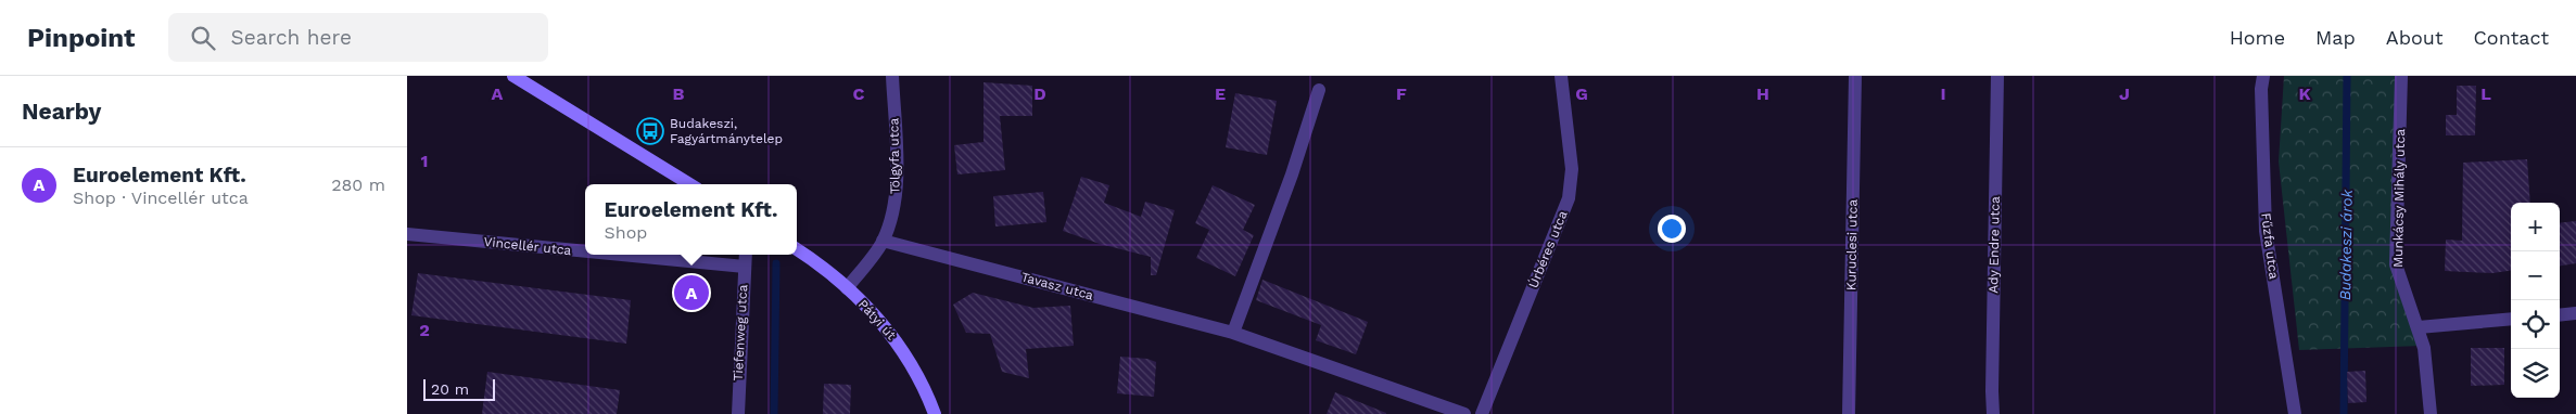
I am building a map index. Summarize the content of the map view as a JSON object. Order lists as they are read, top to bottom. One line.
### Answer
{"streets":{"main road":["Pátyi út"],"street":["Tölgyfa utca","Munkácsy Mihály utca","Kuruclesi utca","Ady Endre utca","Vincellér utca","Fűzfa utca","Úrbéres utca","Tavasz utca","Tiefenweg utca"]},"crossings":[["Tölgyfa utca","Tavasz utca"],["Tölgyfa utca","Pátyi út"],["Vincellér utca","Tiefenweg utca"]],"water":["Budakeszi árok"],"places":{"bus stop":["Budakeszi, Fagyártmánytelep"]},"scale_bar":"20 m","page":{"header":"Pinpoint","search":"Search here","nav":["Home","Map","About","Contact"],"heading":"Nearby","list":[{"mark":"A","name":"Euroelement Kft.","note":"Shop · Vincellér utca","value":"280 m"}],"popup":["Euroelement Kft.","Shop"],"map_buttons":["+","−"],"pins":"A","scale":"20 m"},"grid":{"columns":["A","B","C","D","E","F","G","H","I","J","K","L"],"rows":["1","2"]}}
